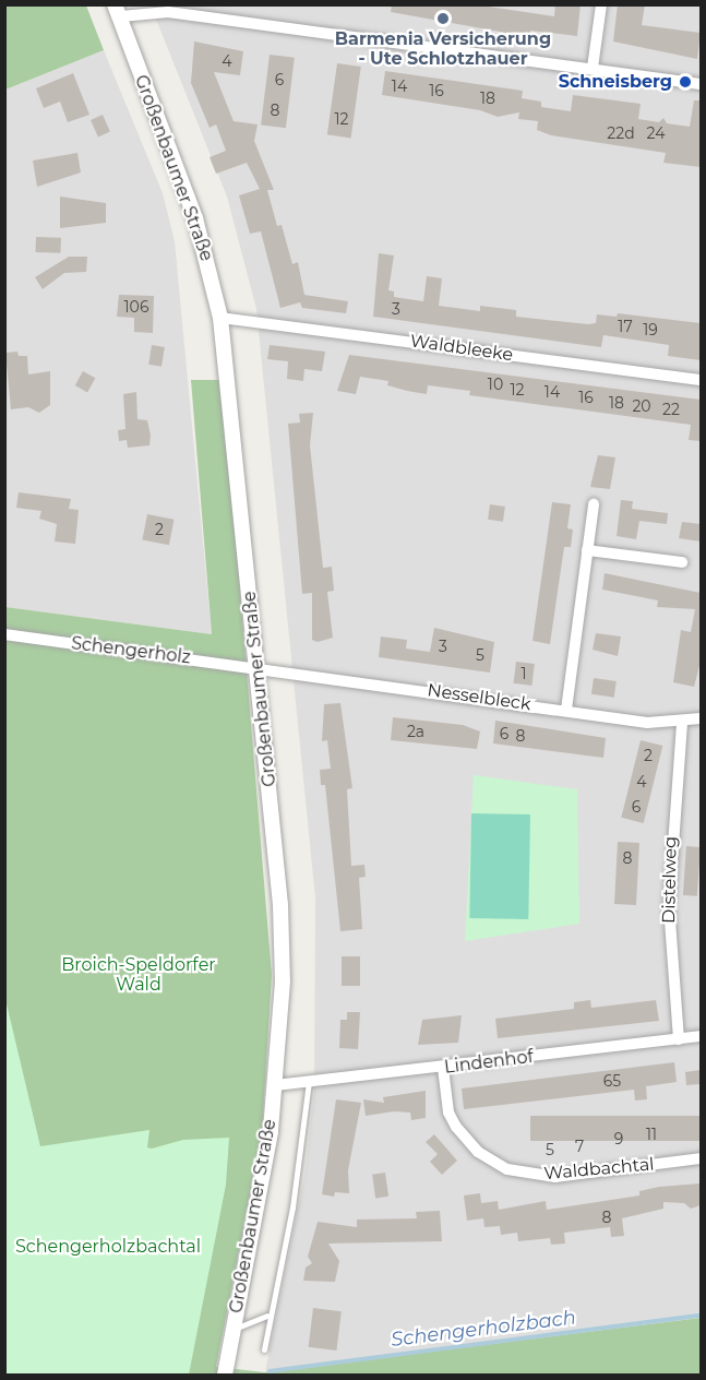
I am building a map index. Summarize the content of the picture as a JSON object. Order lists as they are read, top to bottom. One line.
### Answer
{"streets":{"street":["Großenbaumer Straße","Waldbleeke","Schengerholz","Nesselbleck","Distelweg","Lindenhof","Waldbachtal"]},"crossings":[["Großenbaumer Straße","Waldbleeke"],["Großenbaumer Straße","Schengerholz"],["Großenbaumer Straße","Nesselbleck"],["Großenbaumer Straße","Lindenhof"],["Schengerholz","Nesselbleck"],["Nesselbleck","Distelweg"],["Distelweg","Lindenhof"],["Lindenhof","Waldbachtal"]],"water":["Schengerholzbach"],"parks":["Broich-Speldorfer Wald","Schengerholzbachtal"],"places":["Barmenia Versicherung - Ute Schlotzhauer","Schneisberg"],"house_numbers":["4","6","14","16","18","8","12","22d","24","106","3","17","19","10","12","14","16","18","20","22","2","3","5","1","2a","6","8","2","4","6","8","65","11","9","7","5","8"]}
